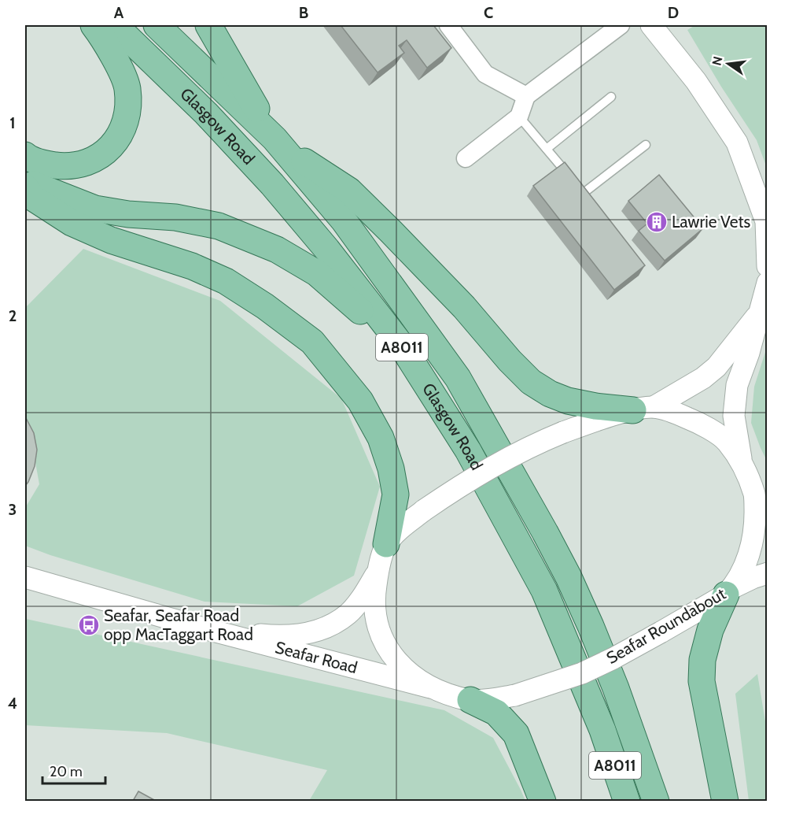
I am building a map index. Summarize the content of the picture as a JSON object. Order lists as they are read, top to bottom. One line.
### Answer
{"streets":{"main road":["Glasgow Road","A8011"],"street":["Seafar Roundabout","Seafar Road"]},"crossings":[["Seafar Roundabout","Seafar Road"]],"places":{"building":["Lawrie Vets"],"bus stop":["Seafar, Seafar Road opp MacTaggart Road"]},"scale_bar":"20 m","north":"left","grid":{"columns":["A","B","C","D"],"rows":["1","2","3","4"]}}
